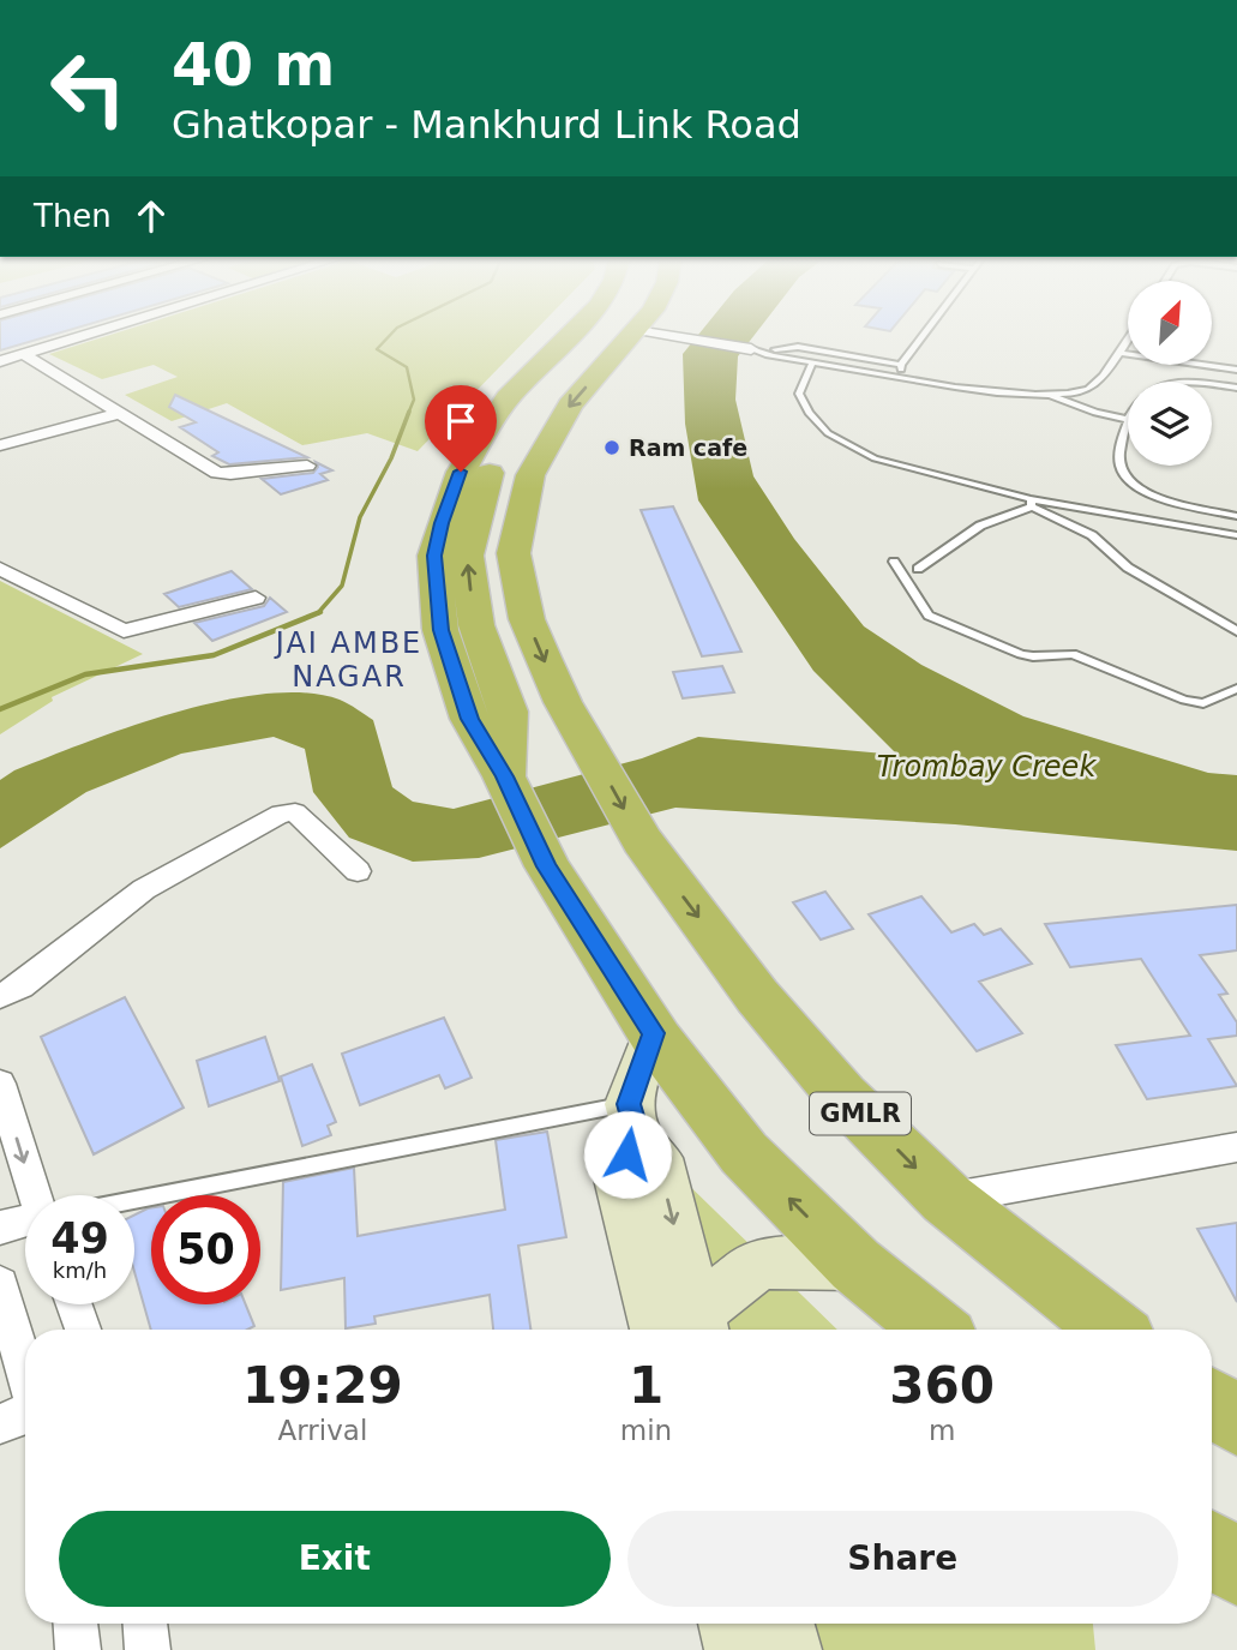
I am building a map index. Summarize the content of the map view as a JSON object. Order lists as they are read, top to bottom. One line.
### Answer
{"streets":{"highway":["GMLR"]},"districts":["JAI AMBE NAGAR"],"water":["Trombay Creek"],"places":["Ram cafe"],"north":"top right","page":{"turn":["40 m","Ghatkopar - Mankhurd Link Road"],"then":"Then","speed":"49 km/h","limit":"50","eta":["19:29","Arrival","1","min","360","m"],"buttons":["Exit","Share"]}}
